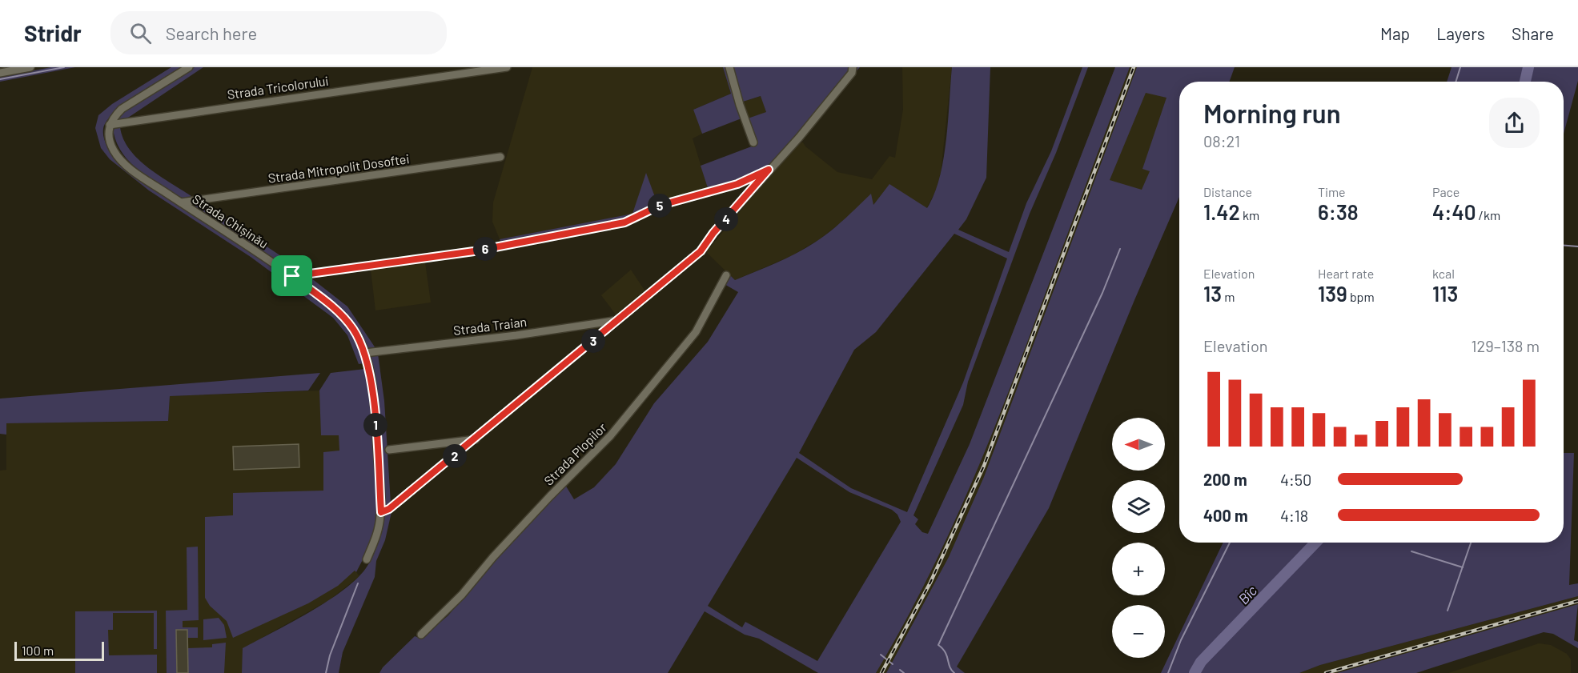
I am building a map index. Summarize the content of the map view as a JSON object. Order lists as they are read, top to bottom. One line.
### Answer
{"streets":{"street":["Strada Tricolorului","Strada Mitropolit Dosoftei","Strada Chișinău","Strada Traian","Strada Plopilor"]},"crossings":[["Strada Tricolorului","Strada Chișinău"],["Strada Mitropolit Dosoftei","Strada Chișinău"],["Strada Chișinău","Strada Traian"]],"water":["Bîc"],"scale_bar":"100 m","north":"left","page":{"header":"Stridr","search":"Search here","nav":["Map","Layers","Share"],"heading":["Morning run","08:21"],"stats":[["Distance","1.42 km"],["Time","6:38"],["Pace","4:40 /km"],["Elevation","13 m"],["Heart rate","139 bpm"],["kcal","113"]],"pins":["5","4","6","3","1","2"],"chart":["Elevation","129–138 m"],"map_buttons":["+","−"],"list":[{"name":"200 m","note":"4:50"},{"name":"400 m","note":"4:18"}],"scale":"100 m"}}
